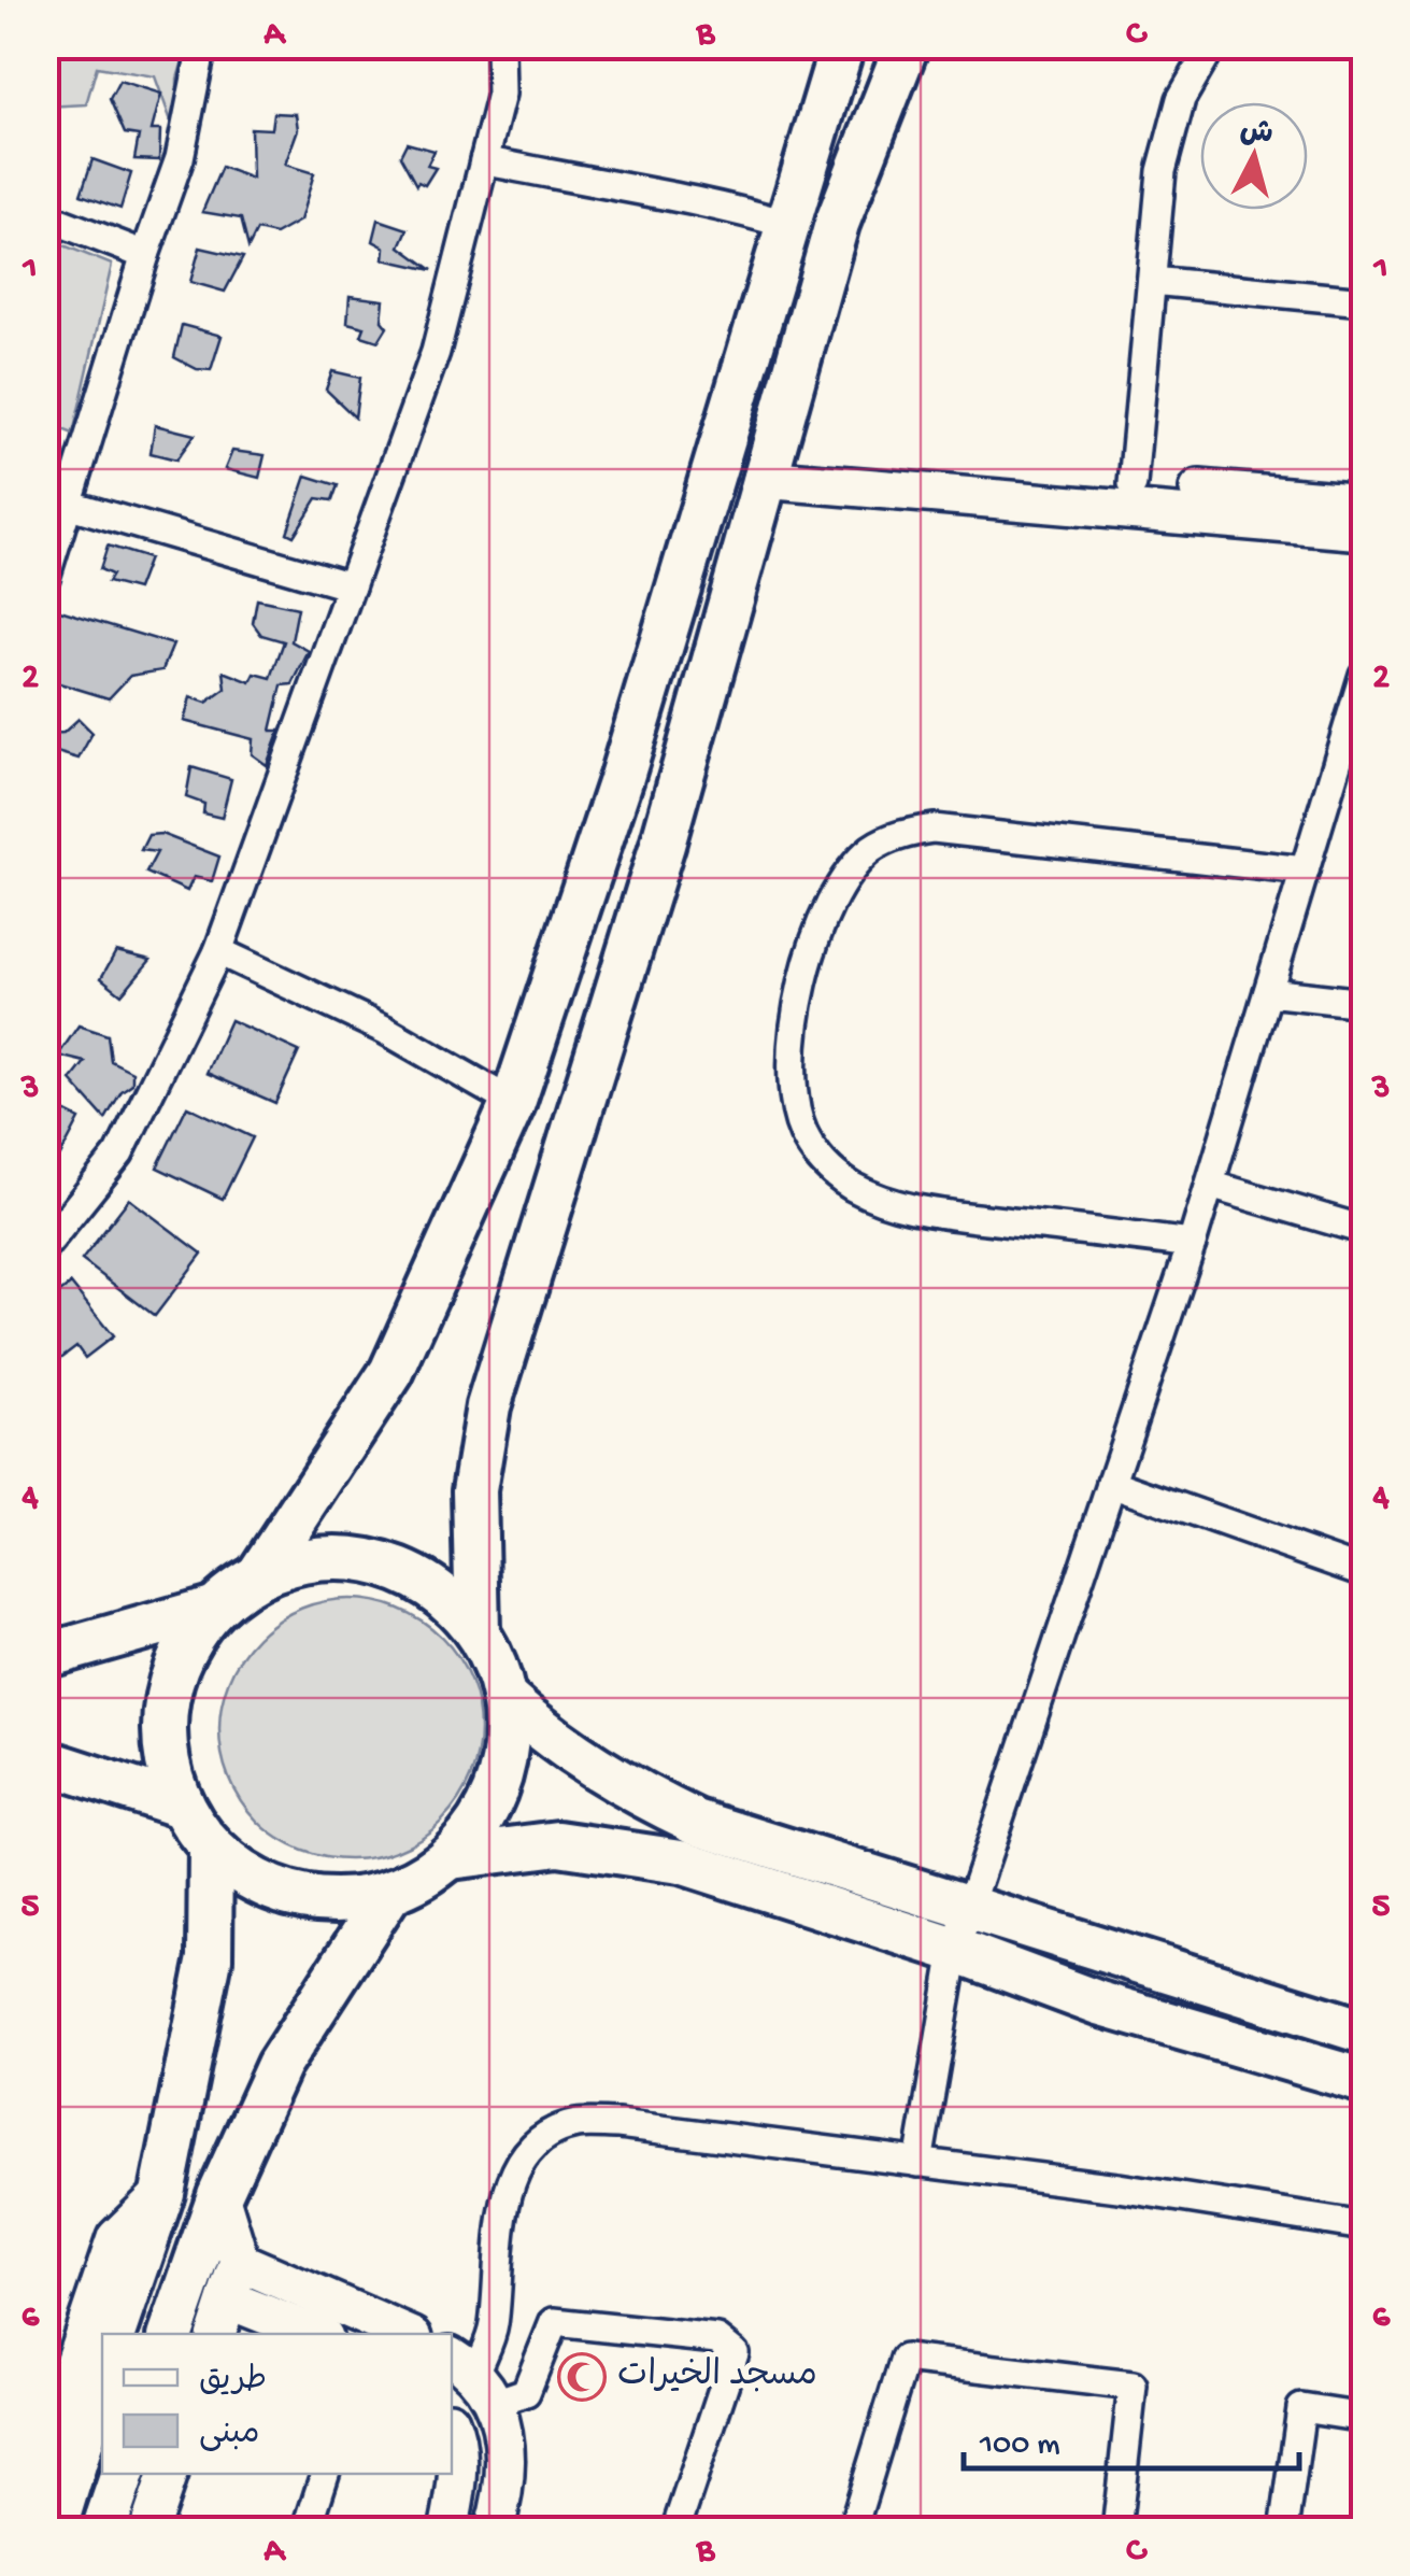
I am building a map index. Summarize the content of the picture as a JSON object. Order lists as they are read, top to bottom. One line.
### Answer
{"places":{"mosque":["مسجد الخيرات"]},"legend":["طريق","مبنى"],"scale_bar":"100 m","north":"top","grid":{"columns":["A","B","C"],"rows":["1","2","3","4","5","6"]}}
